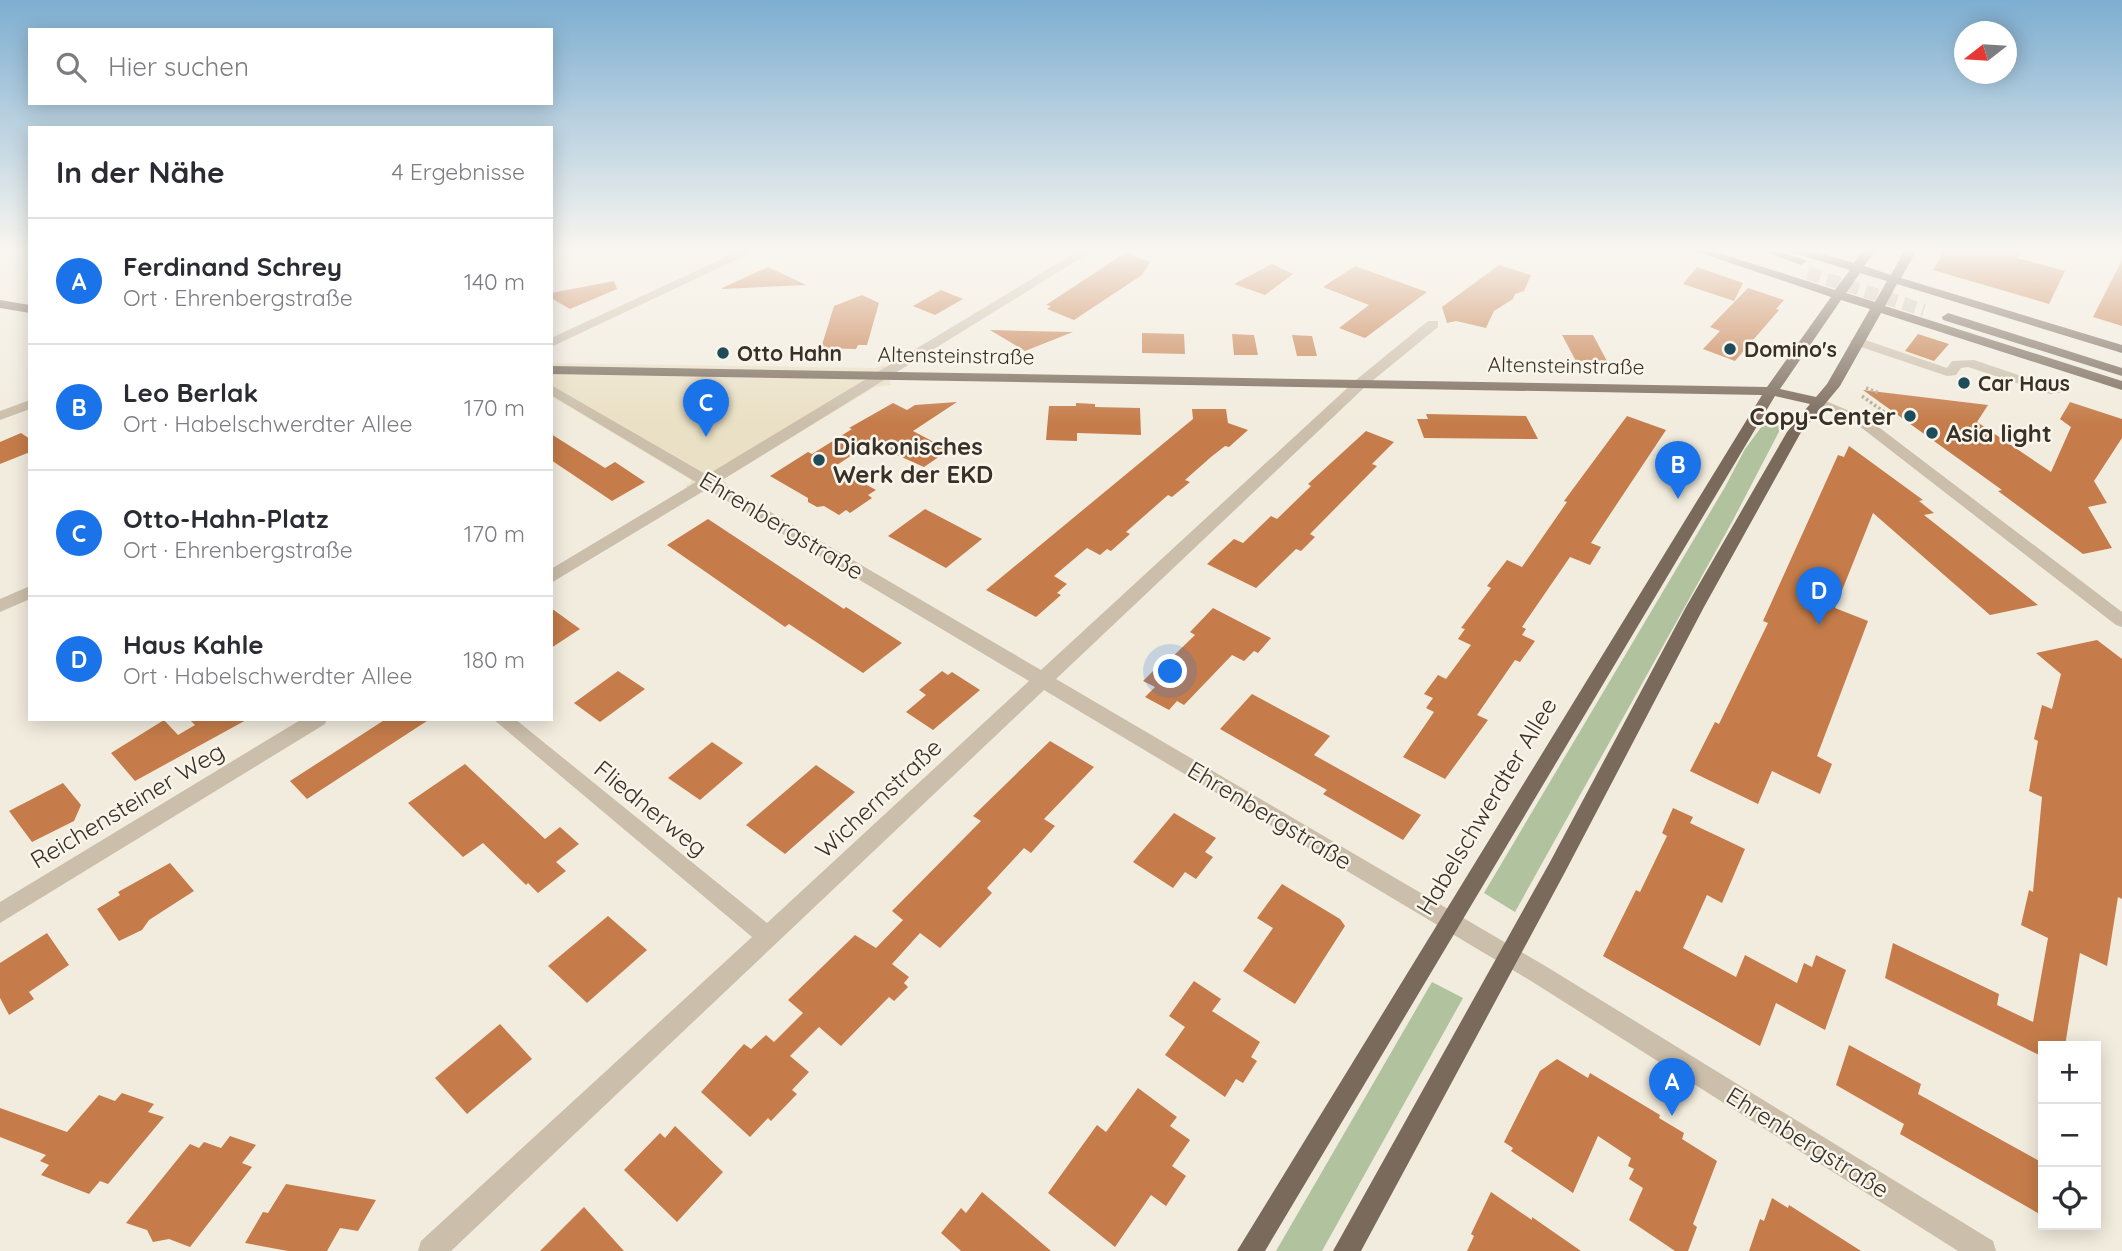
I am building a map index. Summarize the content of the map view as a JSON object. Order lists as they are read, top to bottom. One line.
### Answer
{"streets":{"main road":["Altensteinstraße","Habelschwerdter Allee"],"street":["Ehrenbergstraße","Wichernstraße","Reichensteiner Weg","Fliednerweg"]},"crossings":[["Altensteinstraße","Wichernstraße"],["Altensteinstraße","Habelschwerdter Allee"],["Ehrenbergstraße","Wichernstraße"],["Ehrenbergstraße","Habelschwerdter Allee"],["Wichernstraße","Fliednerweg"]],"places":["Domino's","Otto Hahn","Car Haus","Copy-Center","Asia light","Diakonisches Werk der EKD"],"north":"left","page":{"search":"Hier suchen","heading":["In der Nähe","4 Ergebnisse"],"list":[{"mark":"A","name":"Ferdinand Schrey","note":"Ort · Ehrenbergstraße","value":"140 m"},{"mark":"B","name":"Leo Berlak","note":"Ort · Habelschwerdter Allee","value":"170 m"},{"mark":"C","name":"Otto-Hahn-Platz","note":"Ort · Ehrenbergstraße","value":"170 m"},{"mark":"D","name":"Haus Kahle","note":"Ort · Habelschwerdter Allee","value":"180 m"}],"pins":["C","B","D","A"],"map_buttons":["+","−"]}}
